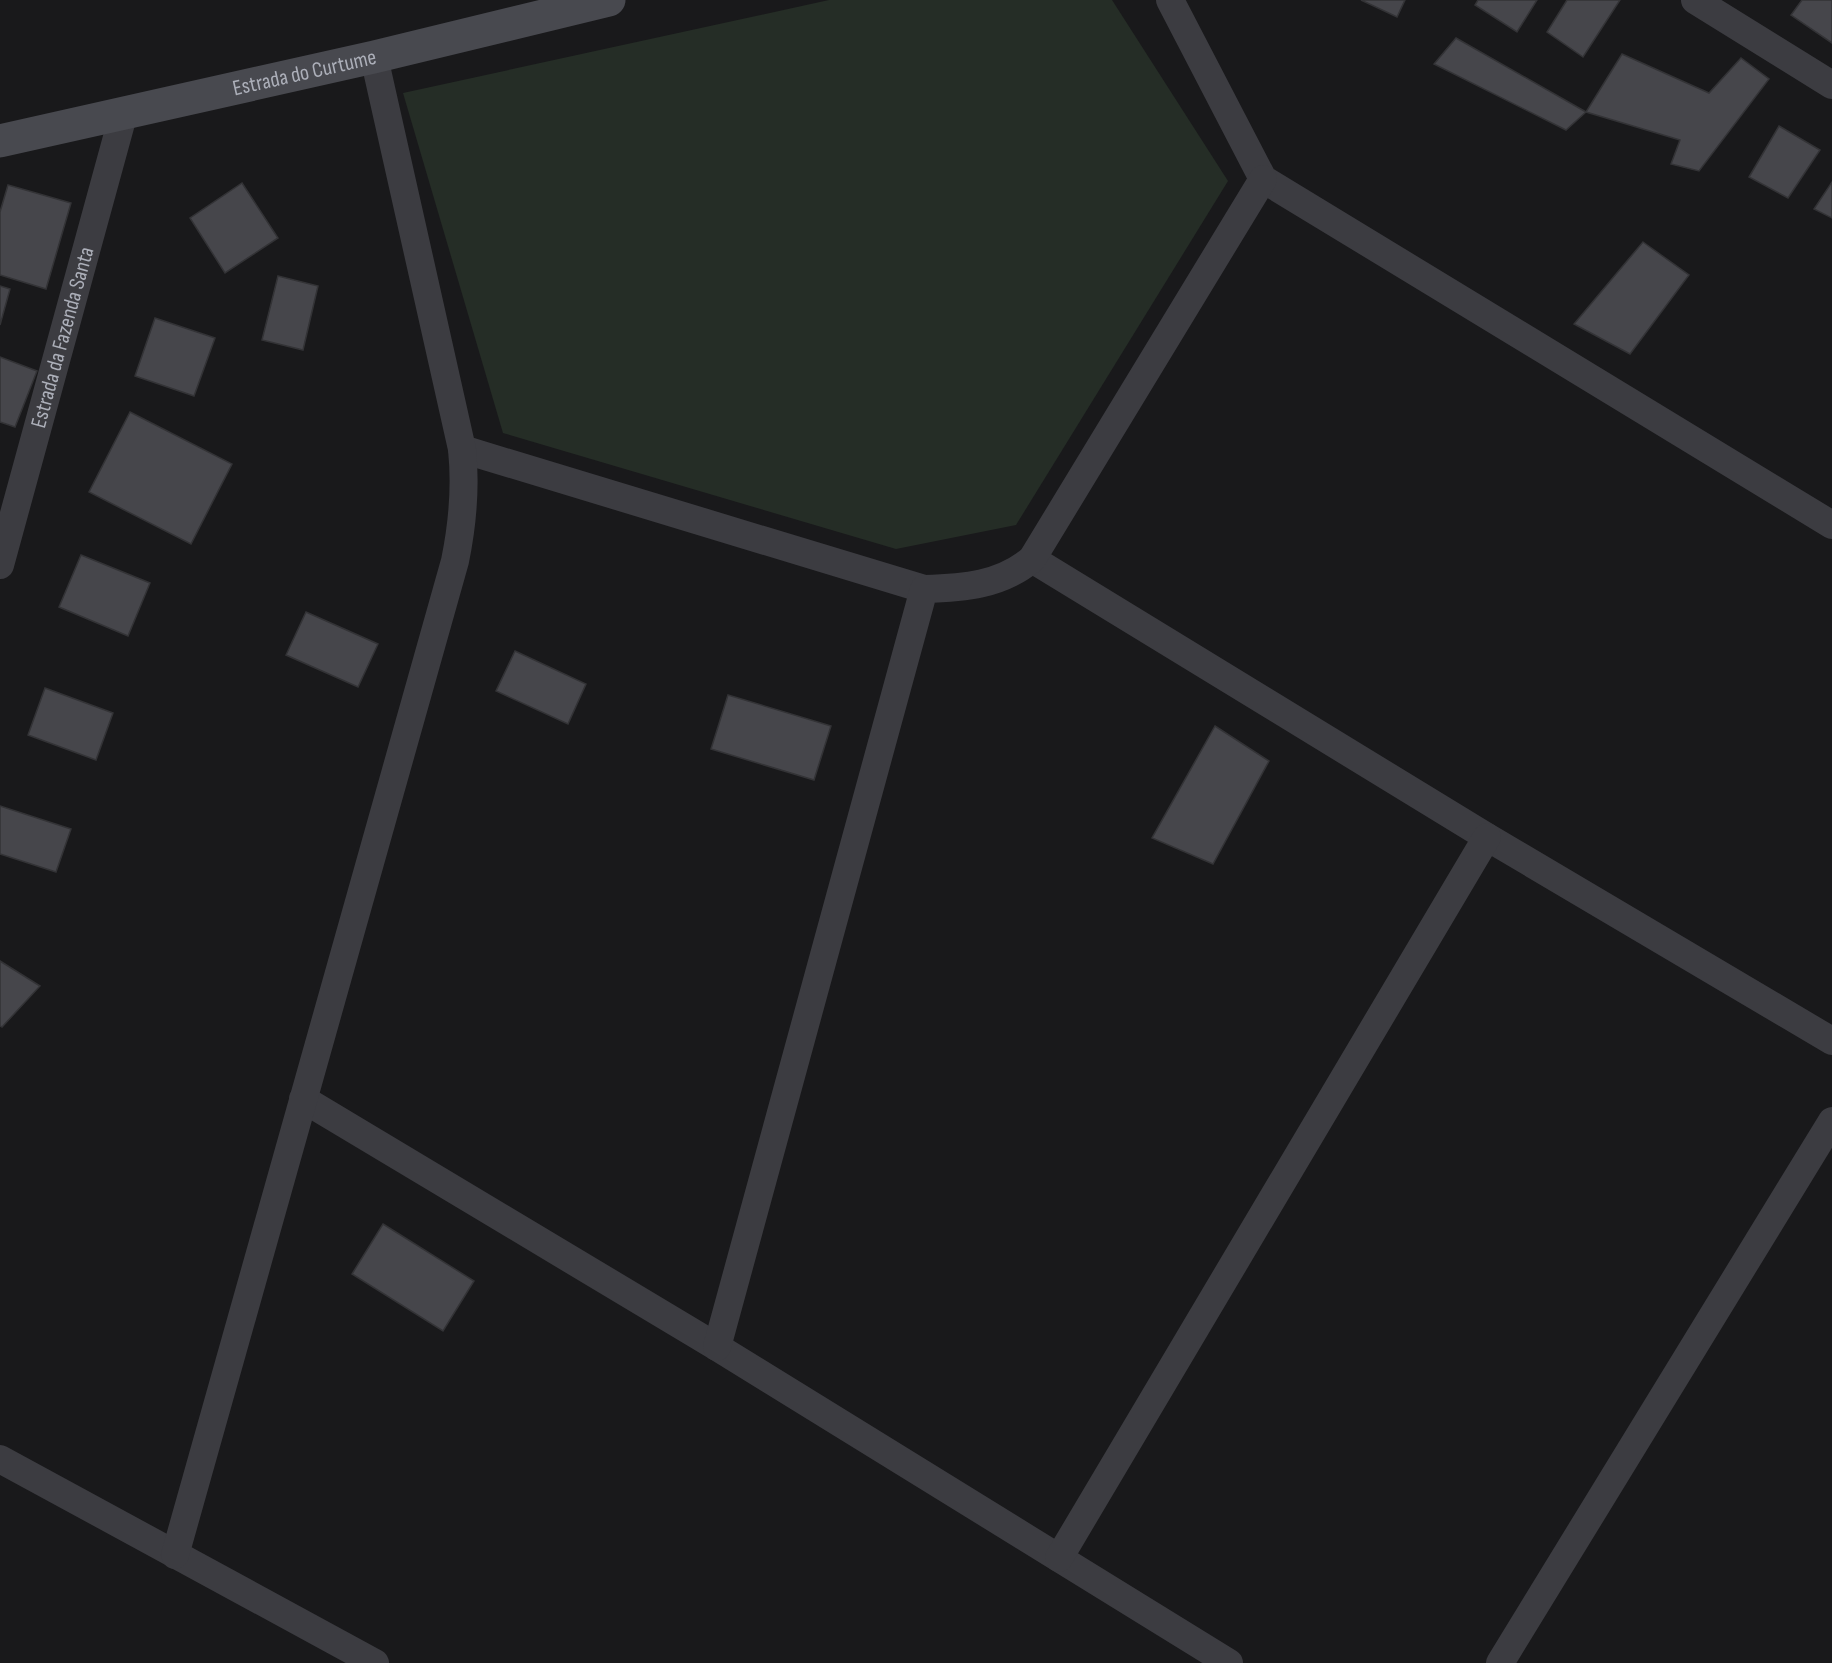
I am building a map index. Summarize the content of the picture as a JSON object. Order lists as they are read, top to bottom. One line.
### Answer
{"streets":{"street":["Estrada do Curtume","Estrada da Fazenda Santa"]},"crossings":[["Estrada do Curtume","Estrada da Fazenda Santa"]]}
